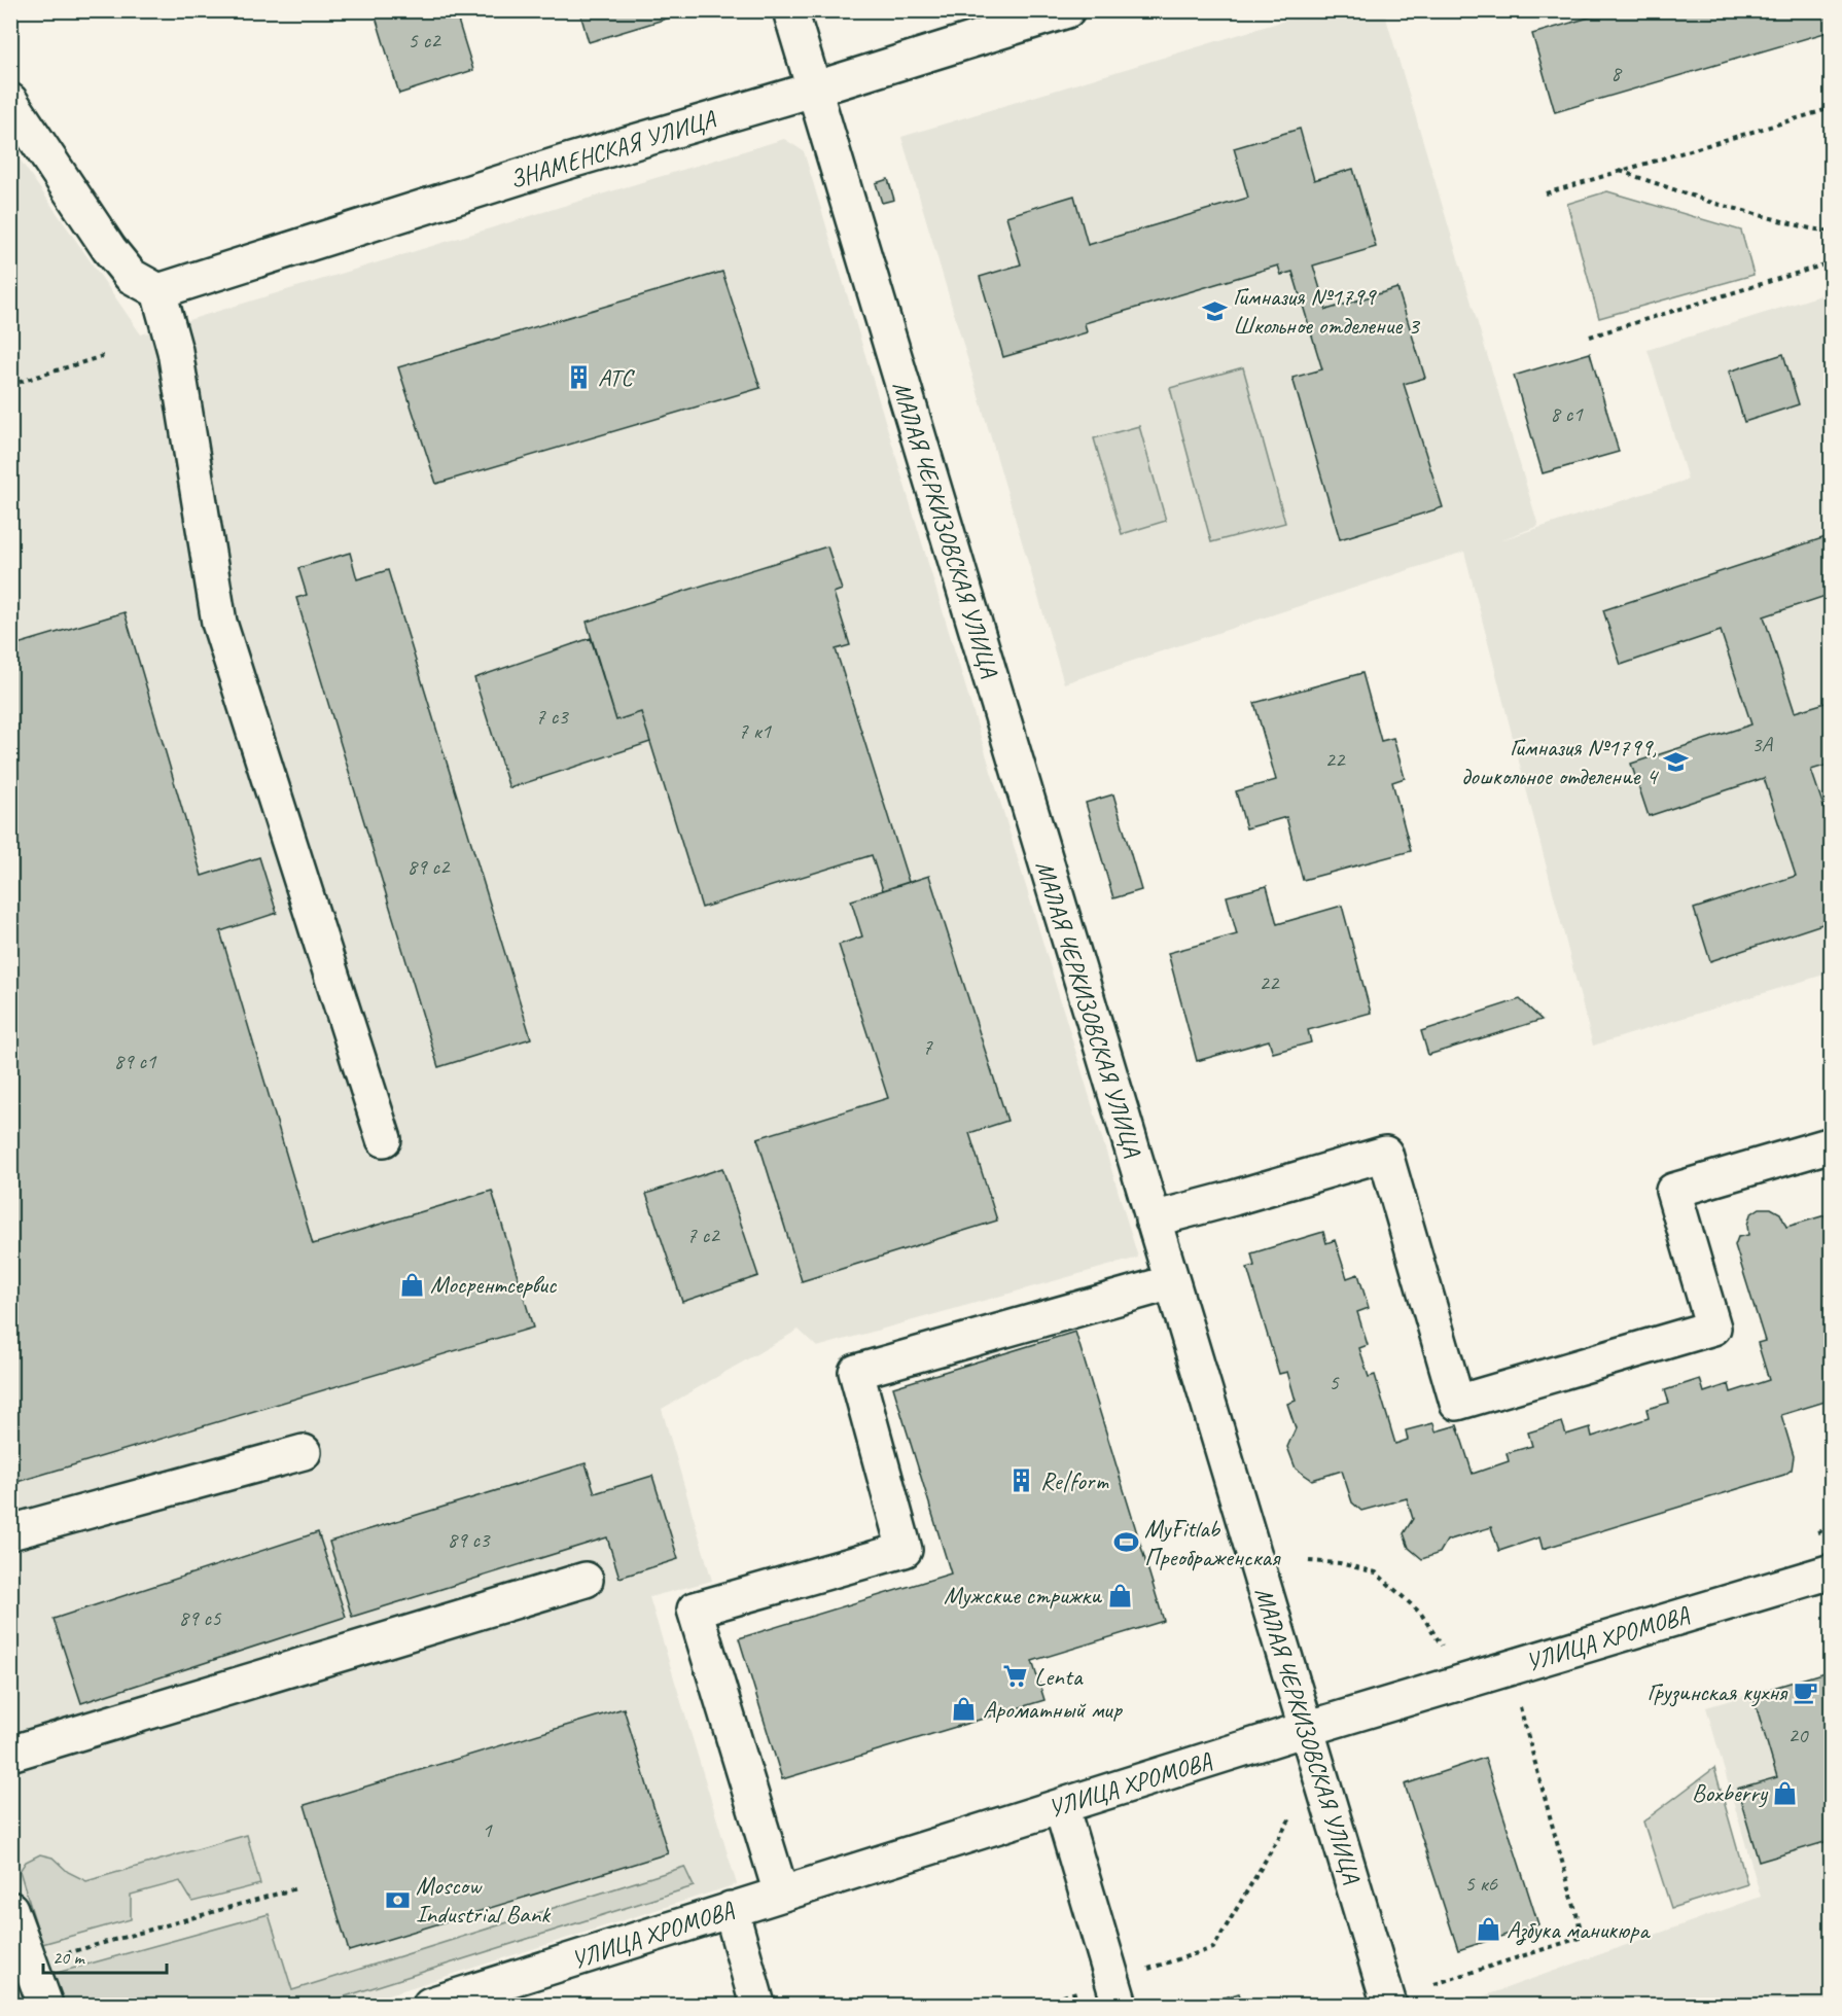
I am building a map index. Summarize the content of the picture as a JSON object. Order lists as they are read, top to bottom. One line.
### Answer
{"streets":{"street":["ЗНАМЕНСКАЯ УЛИЦА","МАЛАЯ ЧЕРКИЗОВСКАЯ УЛИЦА","УЛИЦА ХРОМОВА"]},"crossings":[["ЗНАМЕНСКАЯ УЛИЦА","МАЛАЯ ЧЕРКИЗОВСКАЯ УЛИЦА"],["МАЛАЯ ЧЕРКИЗОВСКАЯ УЛИЦА","УЛИЦА ХРОМОВА"]],"places":{"school or university":["Гимназия №1799 Школьное отделение 3","Гимназия №1799, дошкольное отделение 4"],"building":["АТС","Re|form"],"shop":["Мосрентсервис","Мужские стрижки","Ароматный мир","Boxberry","Азбука маникюра"],"sports":["MyFitlab Преображенская"],"supermarket":["Lenta"],"cafe":["Грузинская кухня"],"bank":["Moscow Industrial Bank"]},"house_numbers":["5 с2","8","8 с1","7 с3","7 к1","3А","22","89 с2","22","7","89 с1","7 с2","5","89 c3","89 с5","20","1","5 к6"],"scale_bar":"20 m"}
